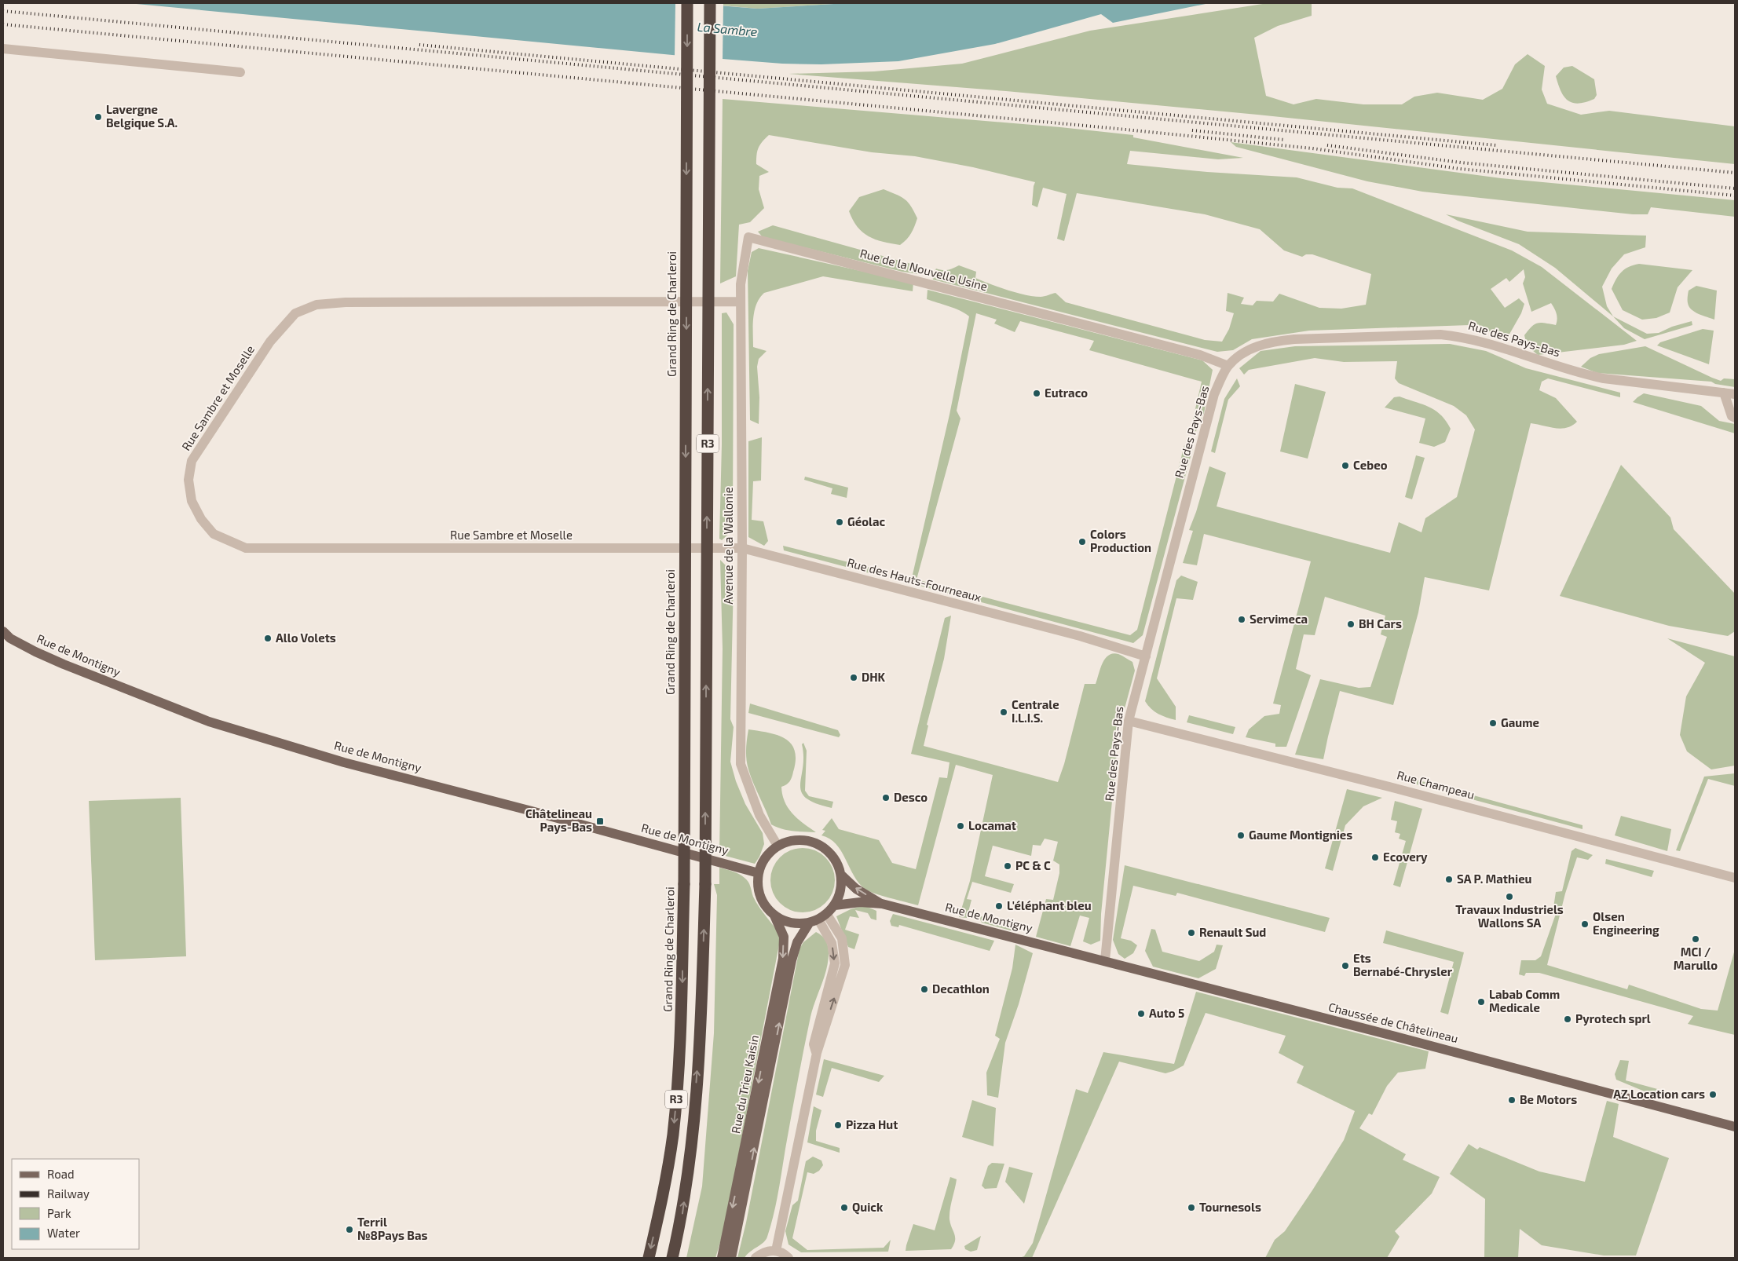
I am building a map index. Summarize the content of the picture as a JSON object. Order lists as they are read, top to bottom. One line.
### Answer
{"streets":{"highway":["Grand Ring de Charleroi","R3"],"main road":["Rue de Montigny","Chaussée de Châtelineau","Rue du Trieu Kaisin"],"street":["Rue de la Nouvelle Usine","Rue des Pays-Bas","Rue Sambre et Moselle","Avenue de la Wallonie","Rue des Hauts-Fourneaux","Rue Champeau"]},"crossings":[["Rue de la Nouvelle Usine","Rue des Pays-Bas"],["Rue de la Nouvelle Usine","Avenue de la Wallonie"],["Rue des Pays-Bas","Rue des Hauts-Fourneaux"],["Rue des Pays-Bas","Rue Champeau"],["Rue des Pays-Bas","Chaussée de Châtelineau"],["Rue Sambre et Moselle","Avenue de la Wallonie"],["Rue Sambre et Moselle","Rue des Hauts-Fourneaux"],["Avenue de la Wallonie","Rue des Hauts-Fourneaux"],["Avenue de la Wallonie","Rue de Montigny"],["Avenue de la Wallonie","Rue du Trieu Kaisin"],["Rue de Montigny","Chaussée de Châtelineau"],["Rue de Montigny","Rue du Trieu Kaisin"]],"water":["La Sambre"],"places":{"other":["Lavergne Belgique S.A.","Eutraco","Cebeo","Géolac","Colors Production","Servimeca","BH Cars","Allo Volets","DHK","Centrale I.L.I.S.","Gaume","Desco","Locamat","Gaume Montignies","Ecovery","PC & C","SA P. Mathieu","Travaux Industriels Wallons SA","L'éléphant bleu","Olsen Engineering","Renault Sud","MCI / Marullo","Ets Bernabé-Chrysler","Decathlon","Labab Comm Medicale","Auto 5","Pyrotech sprl","AZ Location cars","Be Motors","Pizza Hut","Quick","Tournesols","Terril №8Pays Bas"],"transit":["Châtelineau Pays-Bas"]},"legend":["Road","Railway","Park","Water"]}
